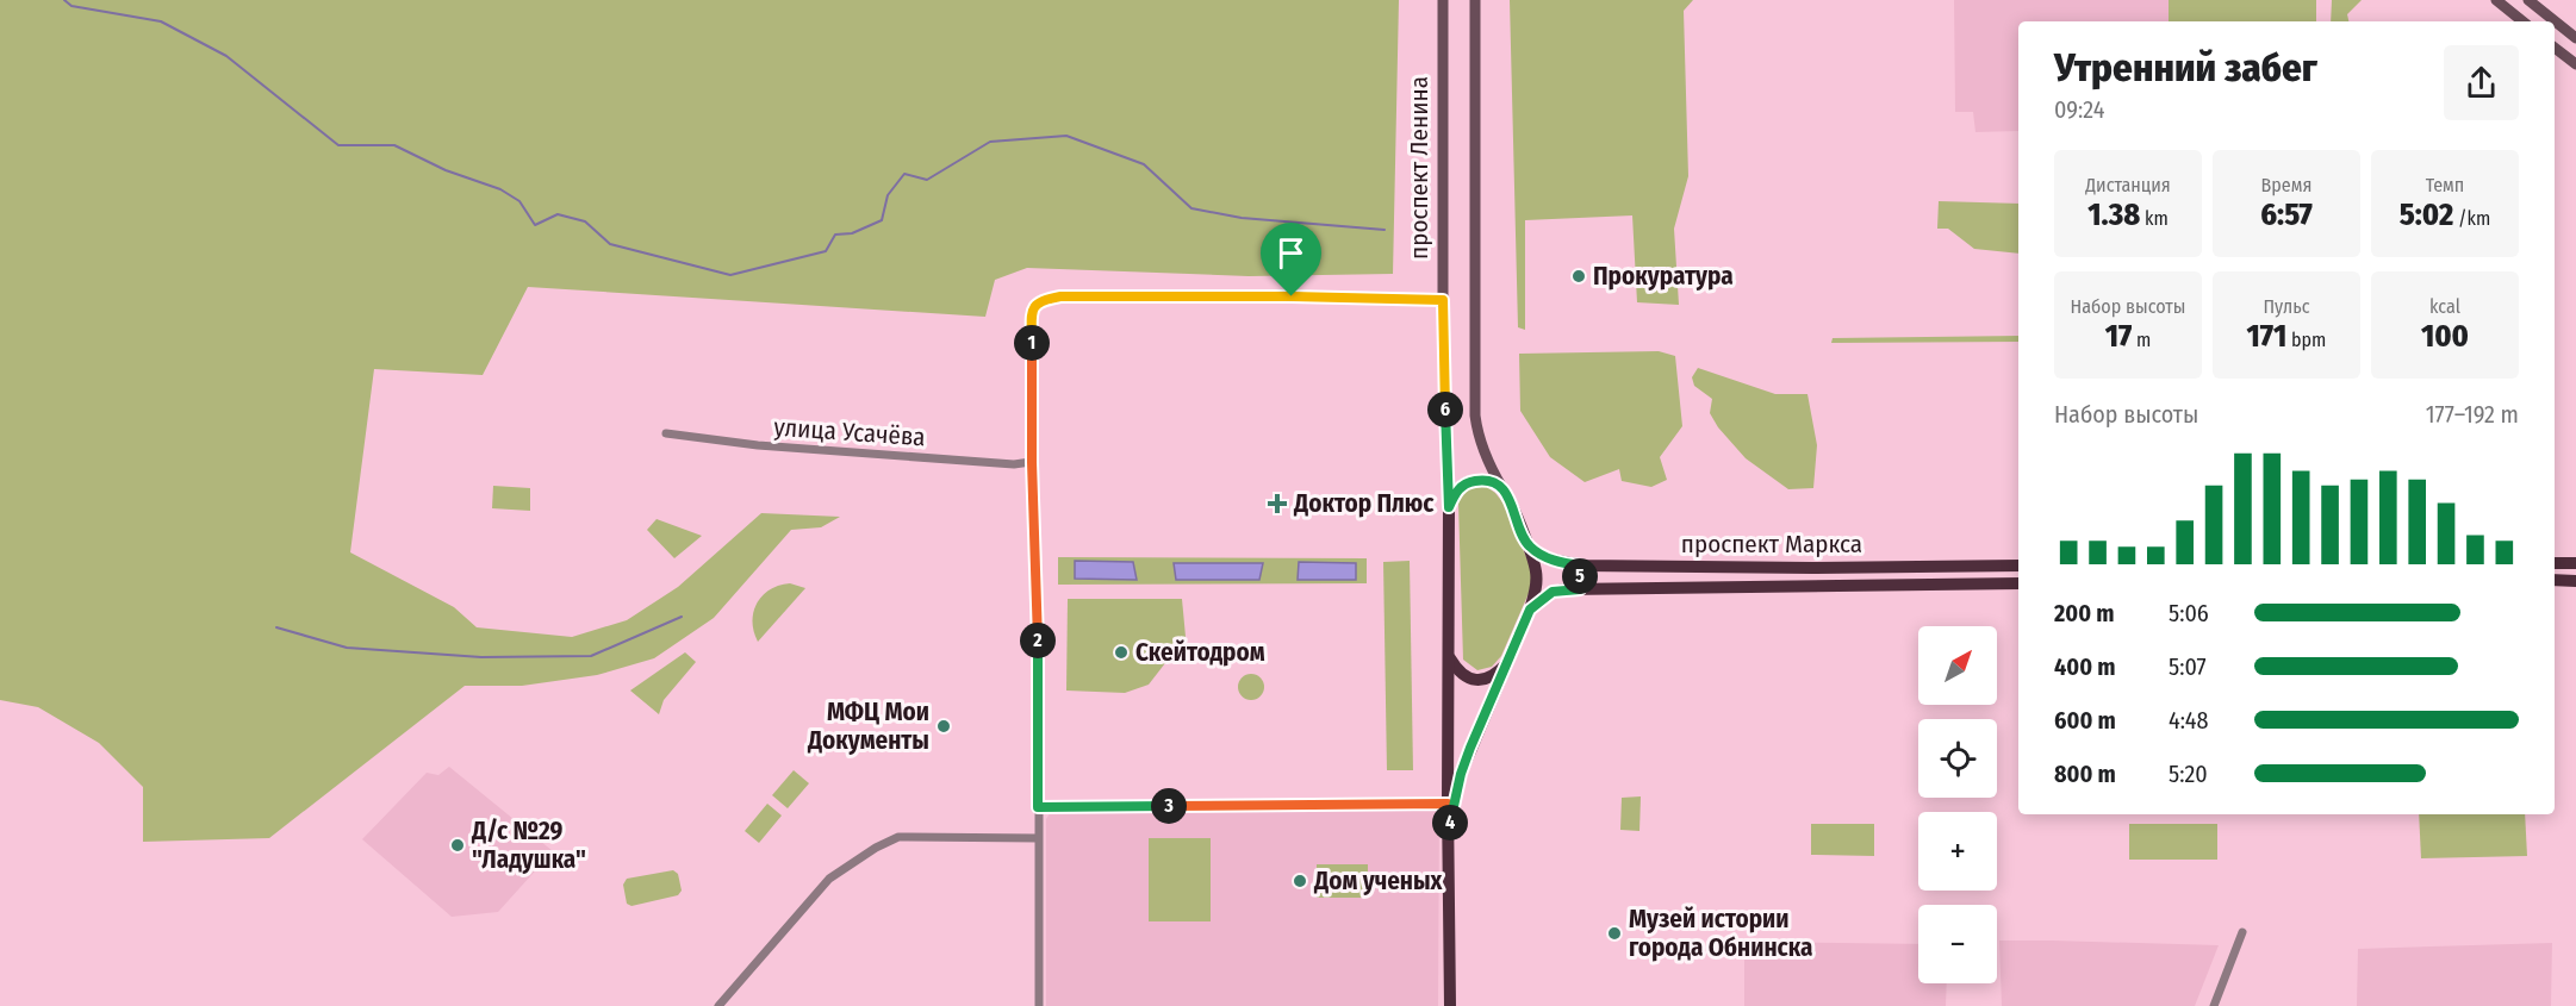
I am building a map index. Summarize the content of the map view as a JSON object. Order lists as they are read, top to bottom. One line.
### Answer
{"streets":{"main road":["проспект Ленина","проспект Маркса"],"street":["улица Усачёва"]},"places":{"other":["Прокуратура","Скейтодром","МФЦ Мои Документы","Д/с №29 \"Ладушка\"","Дом ученых","Музей истории города Обнинска"],"health":["Доктор Плюс"]},"north":"top right","page":{"heading":["Утренний забег","09:24"],"stats":[["Дистанция","1.38 km"],["Время","6:57"],["Темп","5:02 /km"],["Набор высоты","17 m"],["Пульс","171 bpm"],["kcal","100"]],"pins":["1","6","5","2","3","4"],"chart":["Набор высоты","177–192 m"],"list":[{"name":"200 m","note":"5:06"},{"name":"400 m","note":"5:07"},{"name":"600 m","note":"4:48"},{"name":"800 m","note":"5:20"}],"map_buttons":["+","−"]}}
